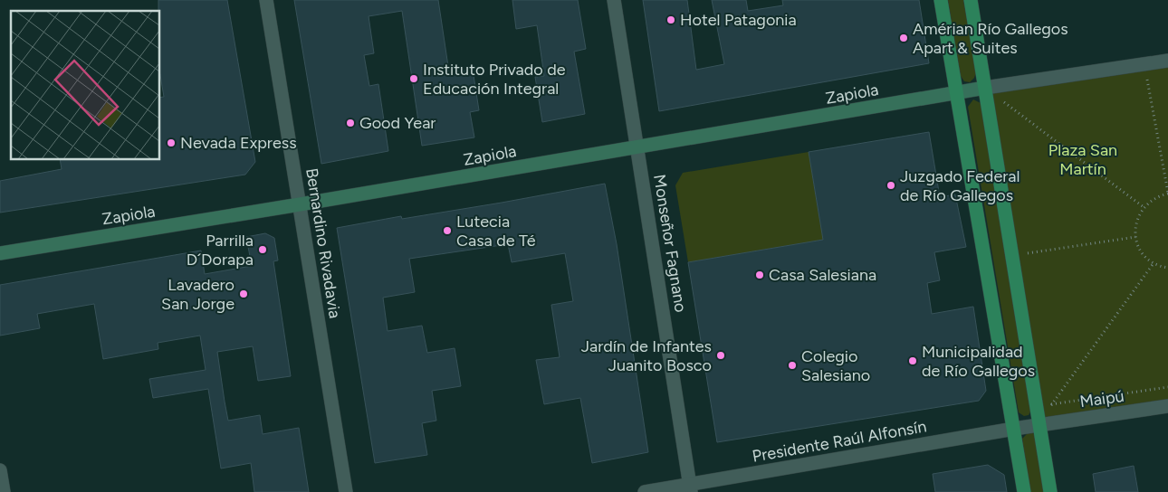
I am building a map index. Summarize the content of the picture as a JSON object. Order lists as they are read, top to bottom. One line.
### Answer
{"streets":{"street":["Zapiola","Bernardino Rivadavia","Monseñor Fagnano","Maipú","Presidente Raúl Alfonsín"]},"crossings":[["Zapiola","Bernardino Rivadavia"],["Zapiola","Monseñor Fagnano"],["Monseñor Fagnano","Presidente Raúl Alfonsín"],["Maipú","Presidente Raúl Alfonsín"]],"parks":["Plaza San Martín"],"places":["Hotel Patagonia","Amérian Río Gallegos Apart & Suites","Instituto Privado de Educación Integral","Good Year","Nevada Express","Juzgado Federal de Río Gallegos","Lutecia Casa de Té","Parrilla D´Dorapa","Casa Salesiana","Lavadero San Jorge","Jardín de Infantes Juanito Bosco","Municipalidad de Río Gallegos","Colegio Salesiano"]}
